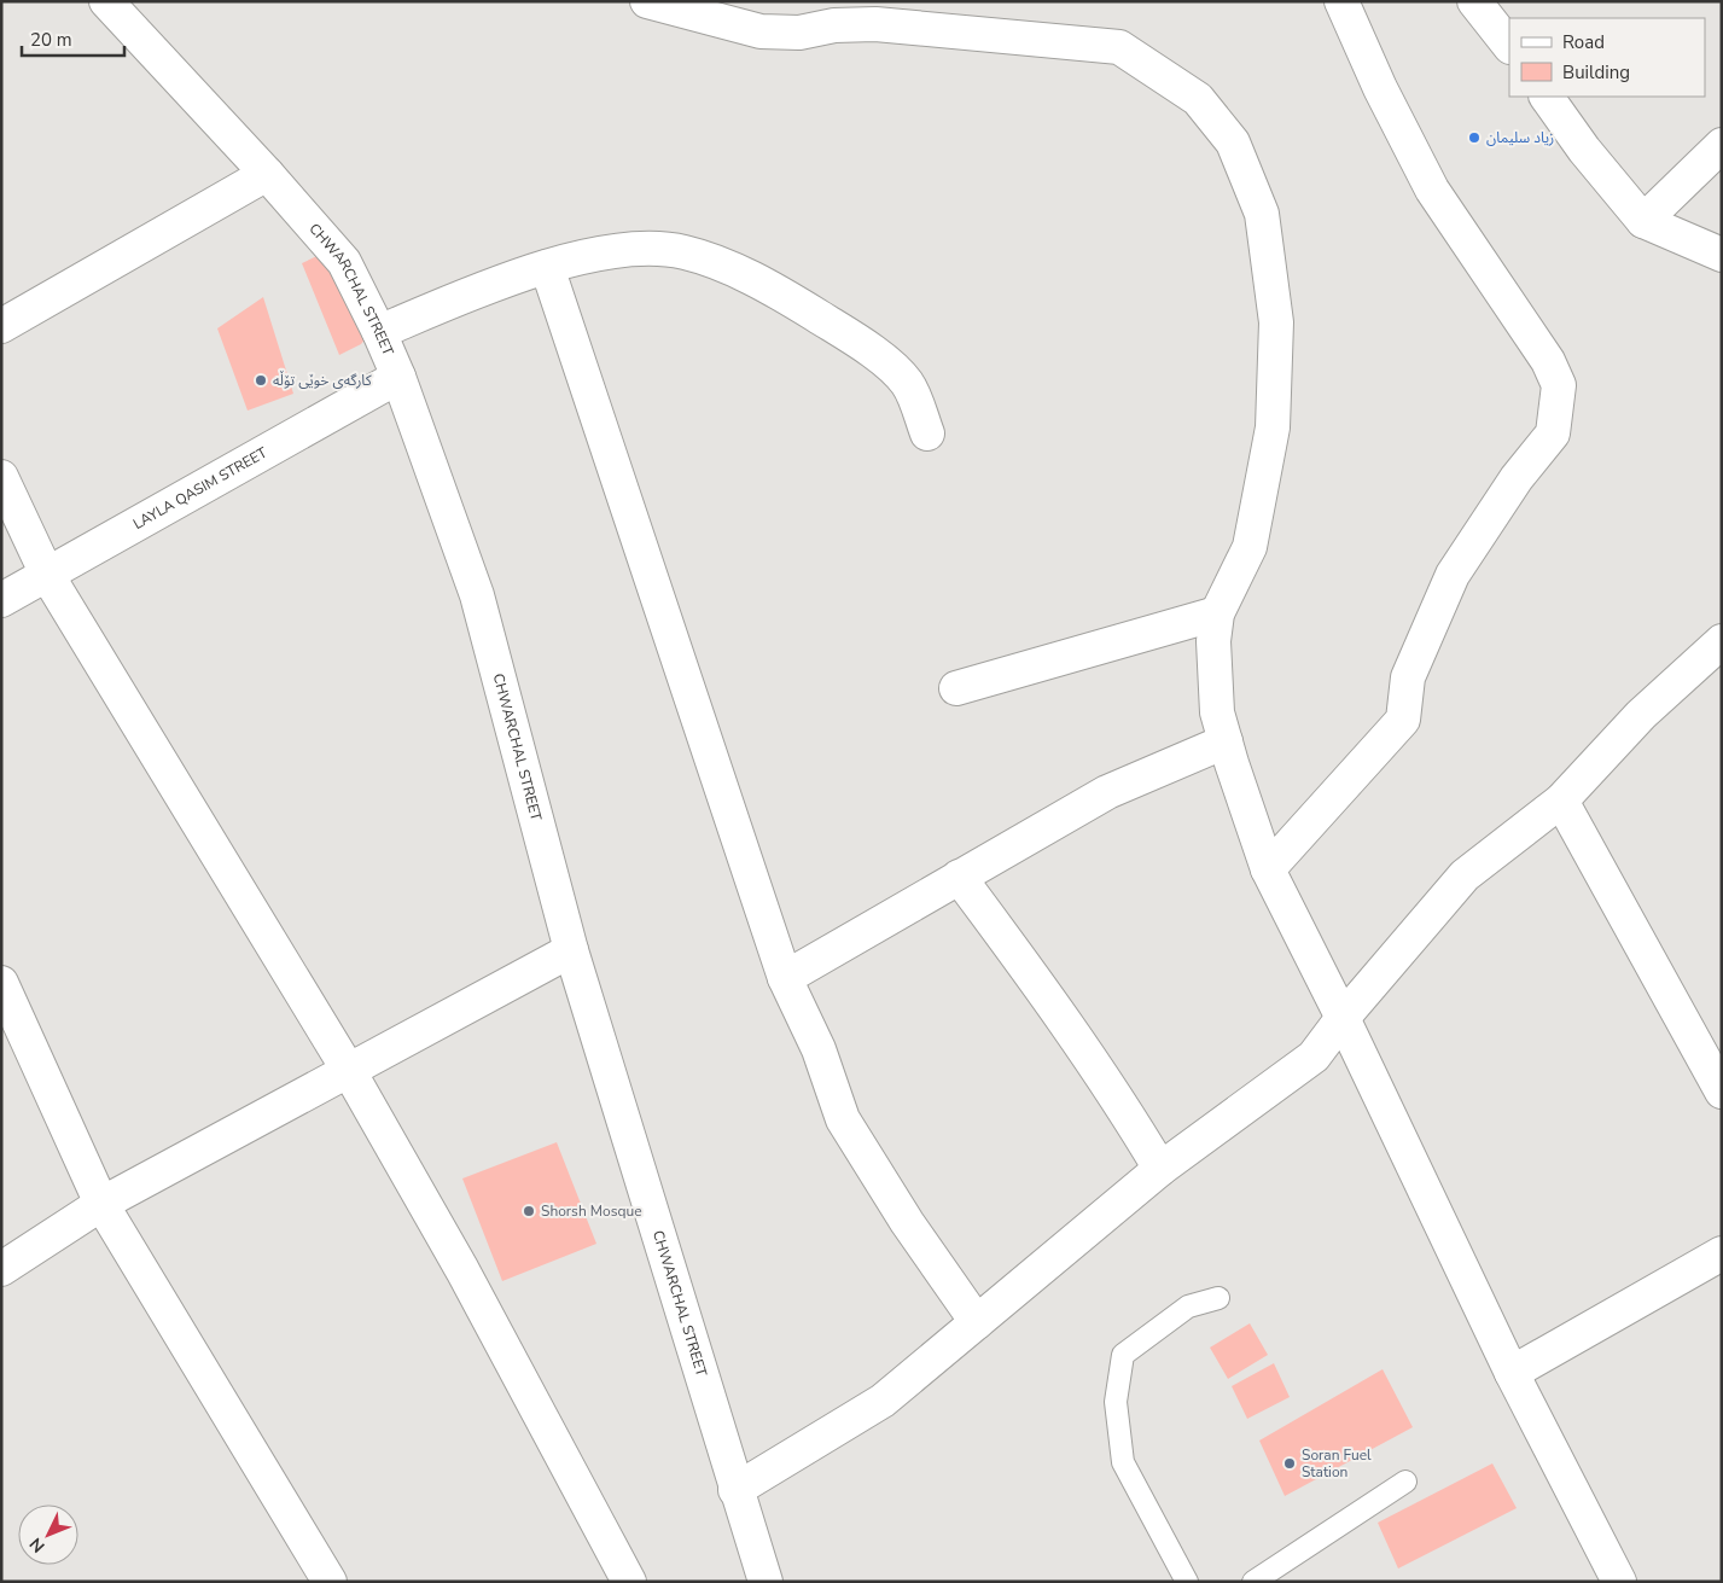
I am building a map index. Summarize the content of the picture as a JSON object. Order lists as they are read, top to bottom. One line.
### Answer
{"streets":{"street":["CHWARCHAL STREET","LAYLA QASIM STREET"]},"crossings":[["CHWARCHAL STREET","LAYLA QASIM STREET"]],"places":["زياد سليمان","کارگەی خوێی تۆڵە","Shorsh Mosque","Soran Fuel Station"],"legend":["Road","Building"],"scale_bar":"20 m","north":"bottom left"}
